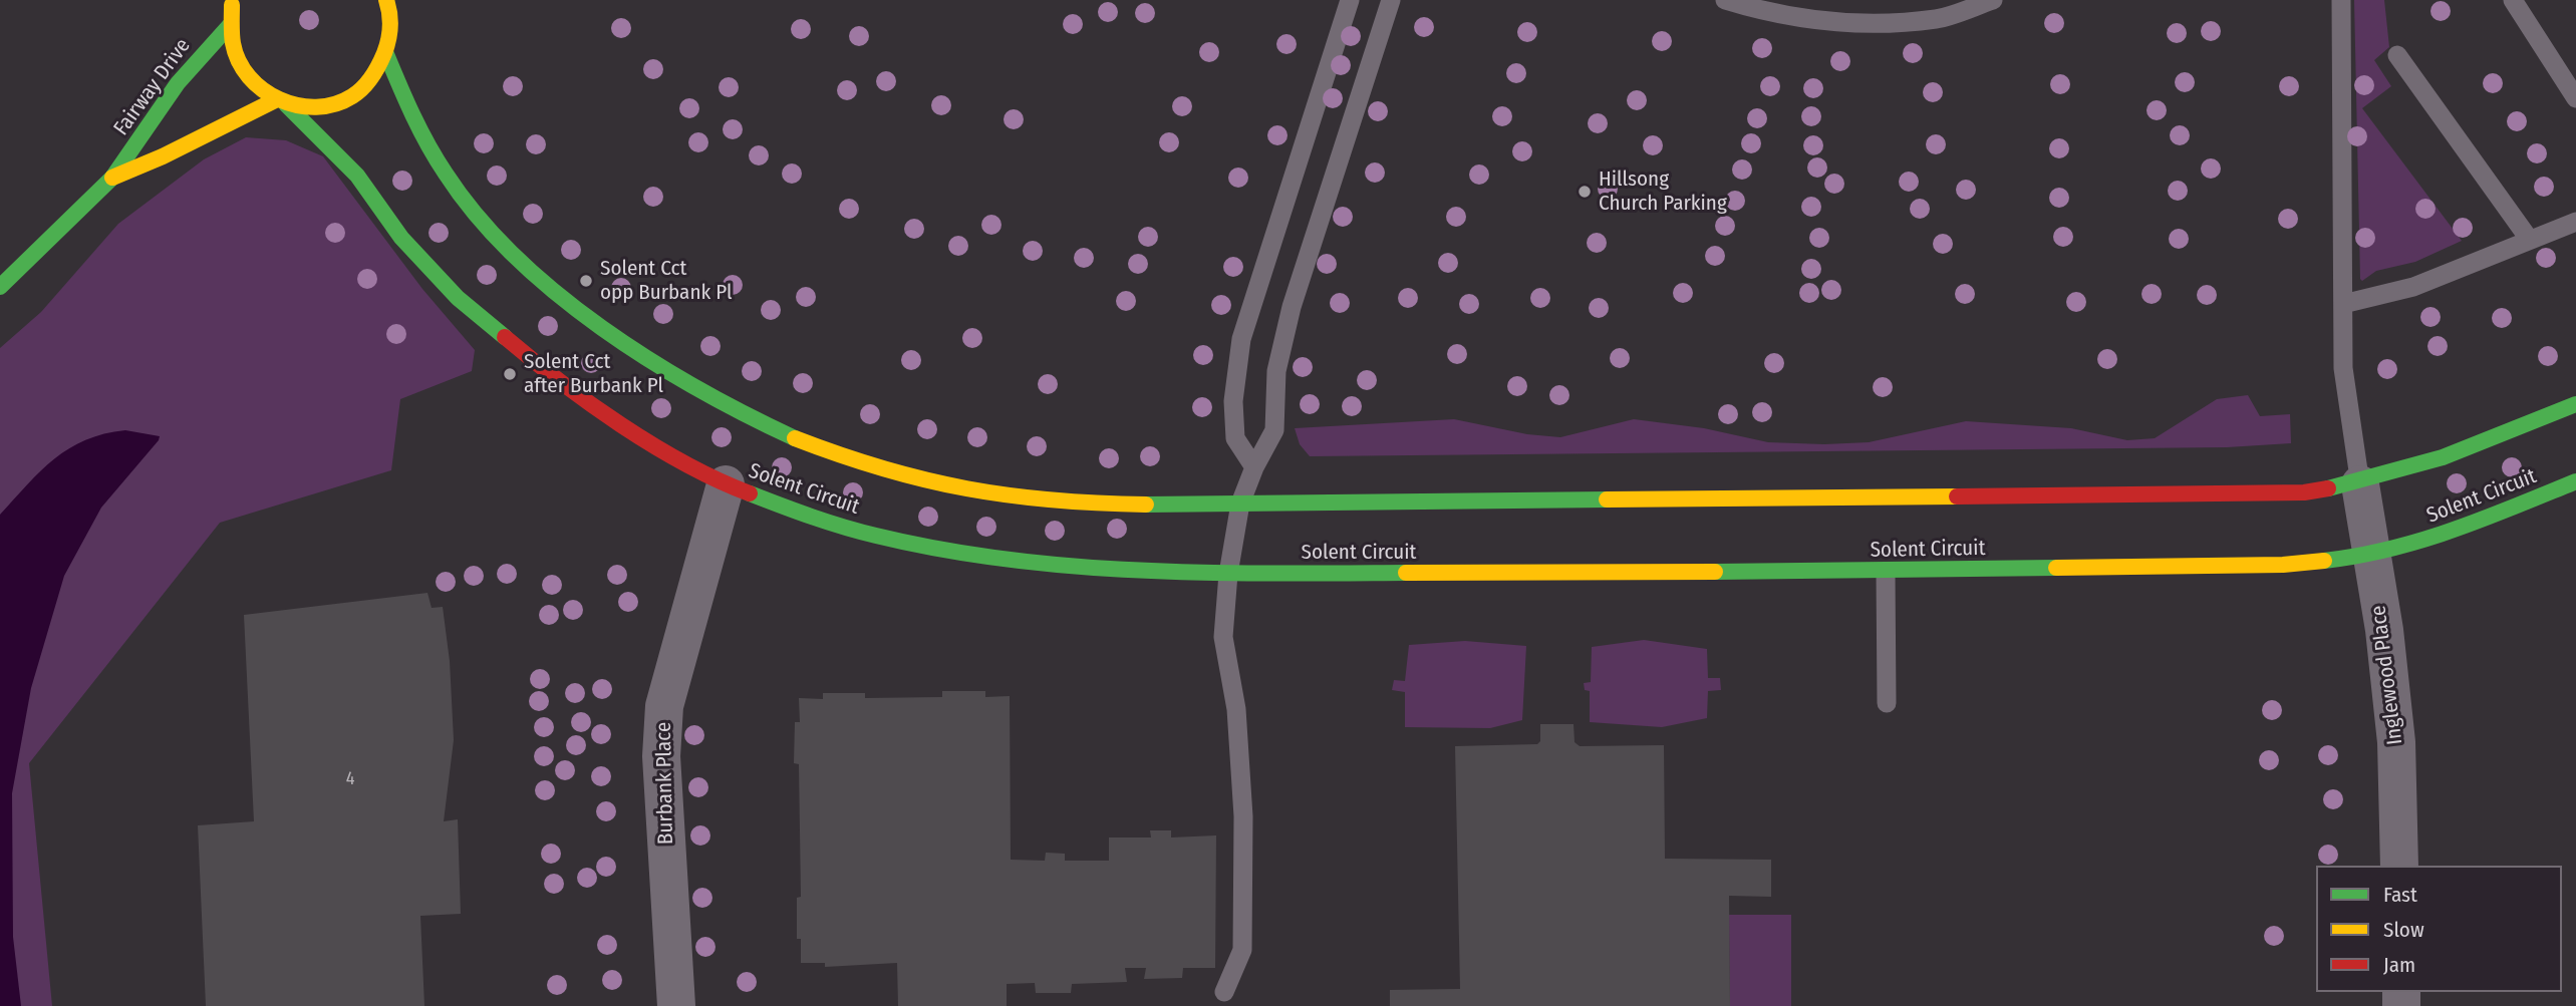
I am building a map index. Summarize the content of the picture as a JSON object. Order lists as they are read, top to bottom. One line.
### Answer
{"streets":{"street":["Fairway Drive","Solent Circuit","Inglewood Place","Burbank Place"]},"crossings":[["Fairway Drive","Solent Circuit"],["Solent Circuit","Inglewood Place"],["Solent Circuit","Burbank Place"]],"places":["Hillsong Church Parking","Solent Cct opp Burbank Pl","Solent Cct after Burbank Pl"],"house_numbers":["4"],"legend":["Fast","Slow","Jam"]}
